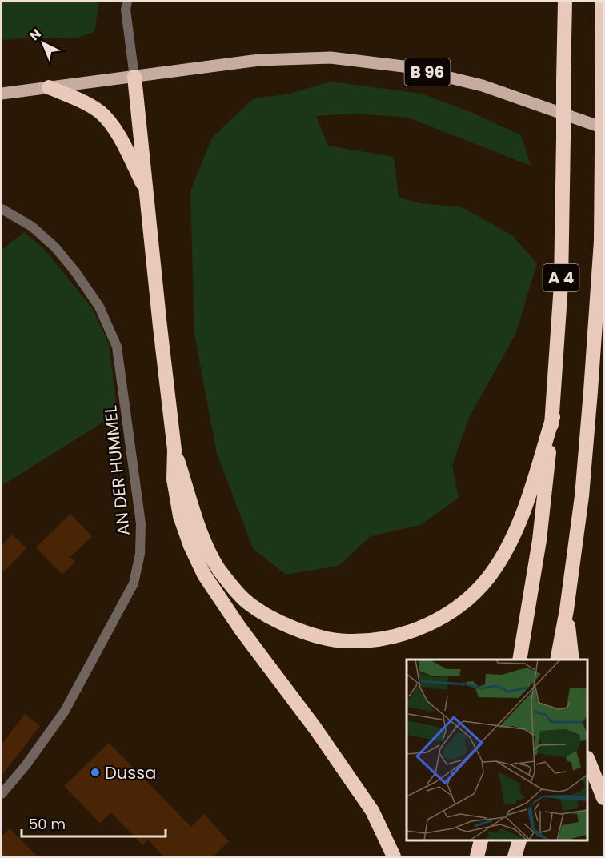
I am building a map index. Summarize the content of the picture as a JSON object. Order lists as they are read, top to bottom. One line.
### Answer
{"streets":{"highway":["A 4"],"main road":["B 96"],"street":["AN DER HUMMEL"]},"places":["Dussa"],"scale_bar":"50 m","north":"top left"}
